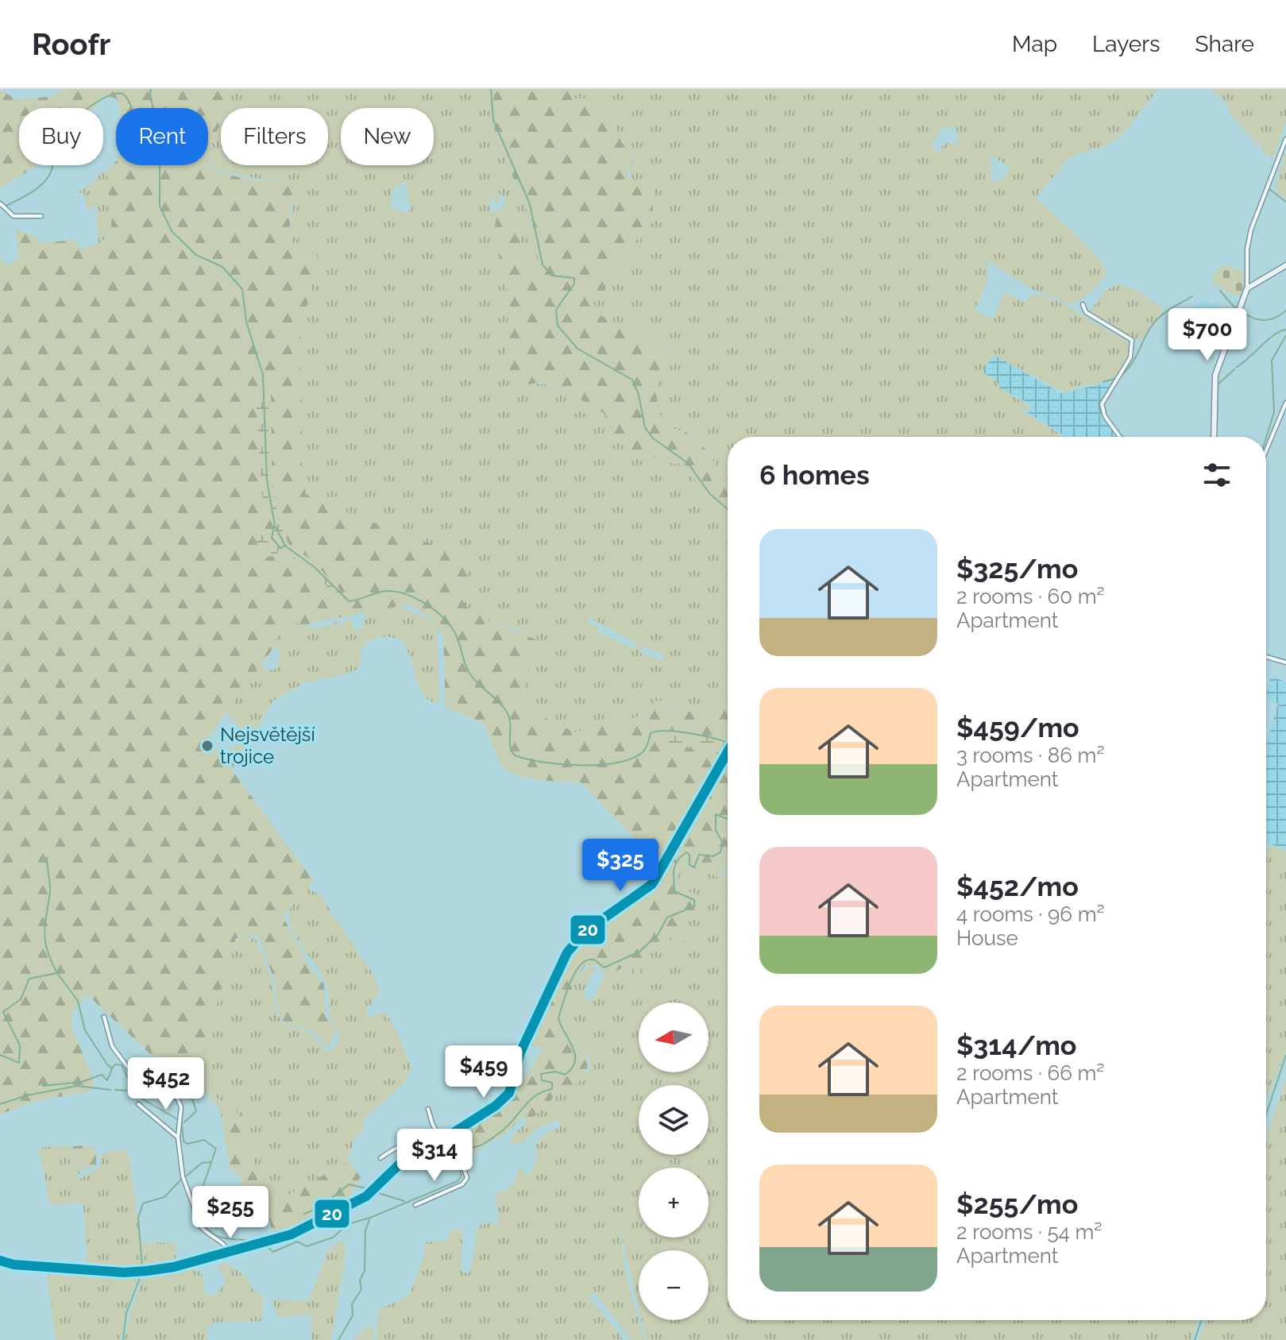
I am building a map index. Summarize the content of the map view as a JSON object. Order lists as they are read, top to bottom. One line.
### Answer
{"places":["Nejsvětější trojice"],"lines":["transit line 20"],"north":"left","page":{"header":"Roofr","nav":["Map","Layers","Share"],"chip":["Buy","Rent","Filters","New"],"price":["$700","$325","$459","$452","$314","$255"],"heading":"6 homes","list":[{"name":"$325/mo","note":"2 rooms · 60 m² · Apartment"},{"name":"$459/mo","note":"3 rooms · 86 m² · Apartment"},{"name":"$452/mo","note":"4 rooms · 96 m² · House"},{"name":"$314/mo","note":"2 rooms · 66 m² · Apartment"},{"name":"$255/mo","note":"2 rooms · 54 m² · Apartment"}],"map_buttons":["+","−"]}}
